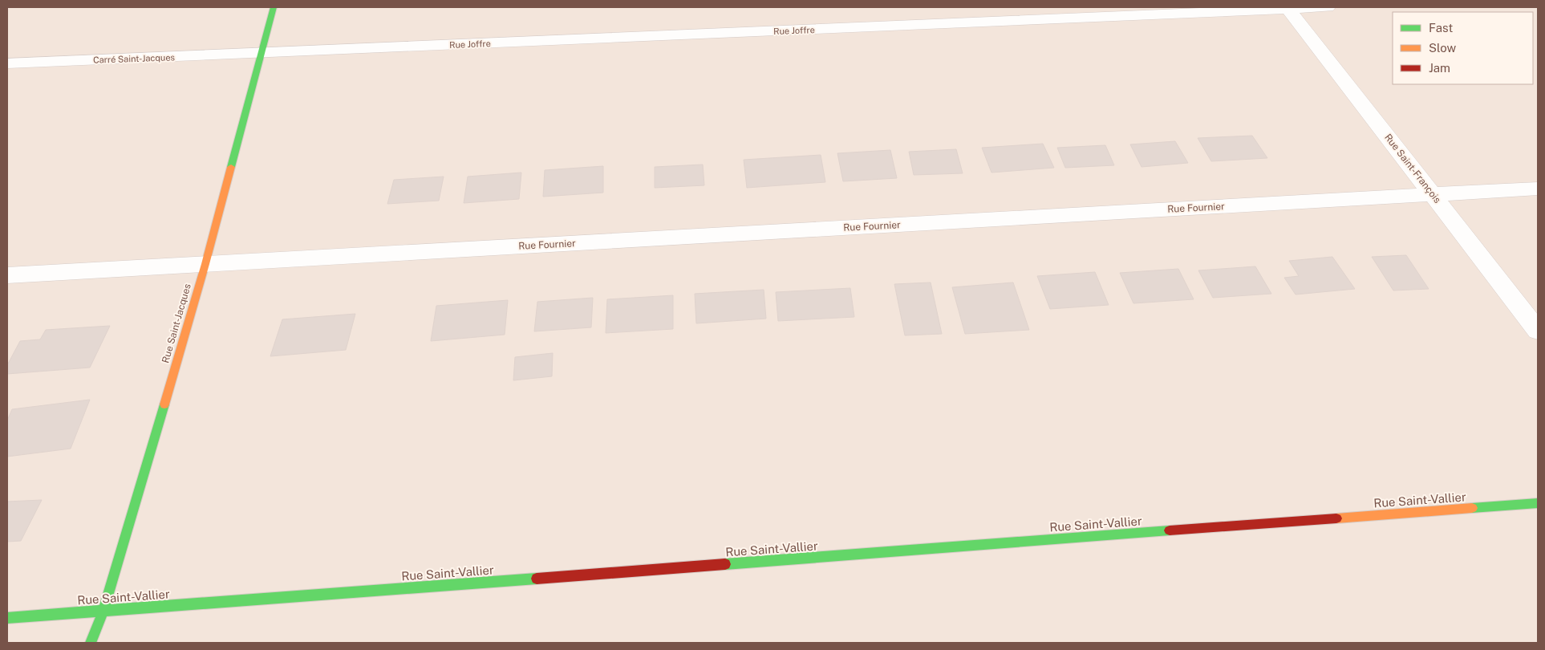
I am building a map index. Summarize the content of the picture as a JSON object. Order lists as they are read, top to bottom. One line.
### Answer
{"streets":{"street":["Rue Joffre","Carré Saint-Jacques","Rue Saint-François","Rue Fournier","Rue Saint-Jacques","Rue Saint-Vallier"]},"crossings":[["Rue Joffre","Carré Saint-Jacques"],["Rue Joffre","Rue Saint-François"],["Rue Joffre","Rue Saint-Jacques"],["Carré Saint-Jacques","Rue Saint-Jacques"],["Rue Saint-François","Rue Fournier"],["Rue Fournier","Rue Saint-Jacques"],["Rue Saint-Jacques","Rue Saint-Vallier"]],"legend":["Fast","Slow","Jam"]}
